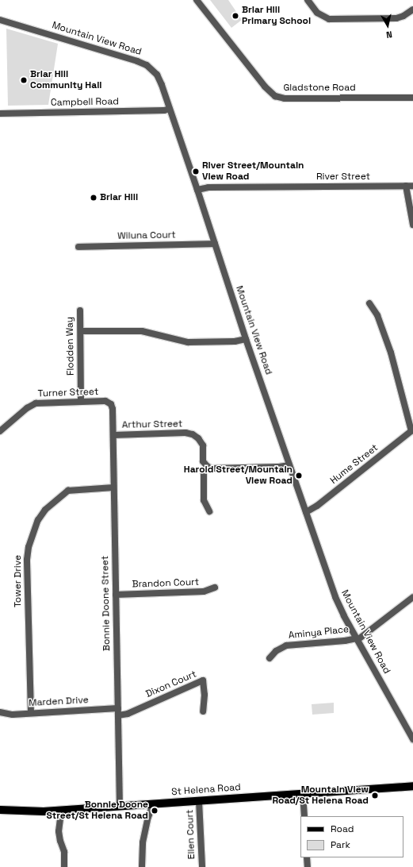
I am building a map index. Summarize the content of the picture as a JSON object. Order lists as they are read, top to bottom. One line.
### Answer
{"streets":{"main road":["St Helena Road"],"street":["Mountain View Road","Gladstone Road","Campbell Road","River Street","Wiluna Court","Flodden Way","Turner Street","Arthur Street","Hume Street","Tower Drive","Brandon Court","Bonnie Doone Street","Aminya Place","Dixon Court","Marden Drive","Ellen Court"]},"crossings":[["Mountain View Road","Campbell Road"],["Mountain View Road","River Street"],["Mountain View Road","Wiluna Court"],["Mountain View Road","Hume Street"],["Mountain View Road","Aminya Place"],["Flodden Way","Turner Street"],["Turner Street","Bonnie Doone Street"],["Arthur Street","Bonnie Doone Street"],["Tower Drive","Bonnie Doone Street"],["Tower Drive","Marden Drive"],["Brandon Court","Bonnie Doone Street"],["Bonnie Doone Street","Dixon Court"],["Bonnie Doone Street","Marden Drive"],["Bonnie Doone Street","St Helena Road"],["Dixon Court","Marden Drive"],["St Helena Road","Ellen Court"]],"places":["Briar Hill Primary School","Briar Hill Community Hall","River Street/Mountain View Road","Briar Hill","Harold Street/Mountain View Road","Mountain View Road/St Helena Road","Bonnie Doone Street/St Helena Road"],"legend":["Road","Park"],"north":"bottom"}
